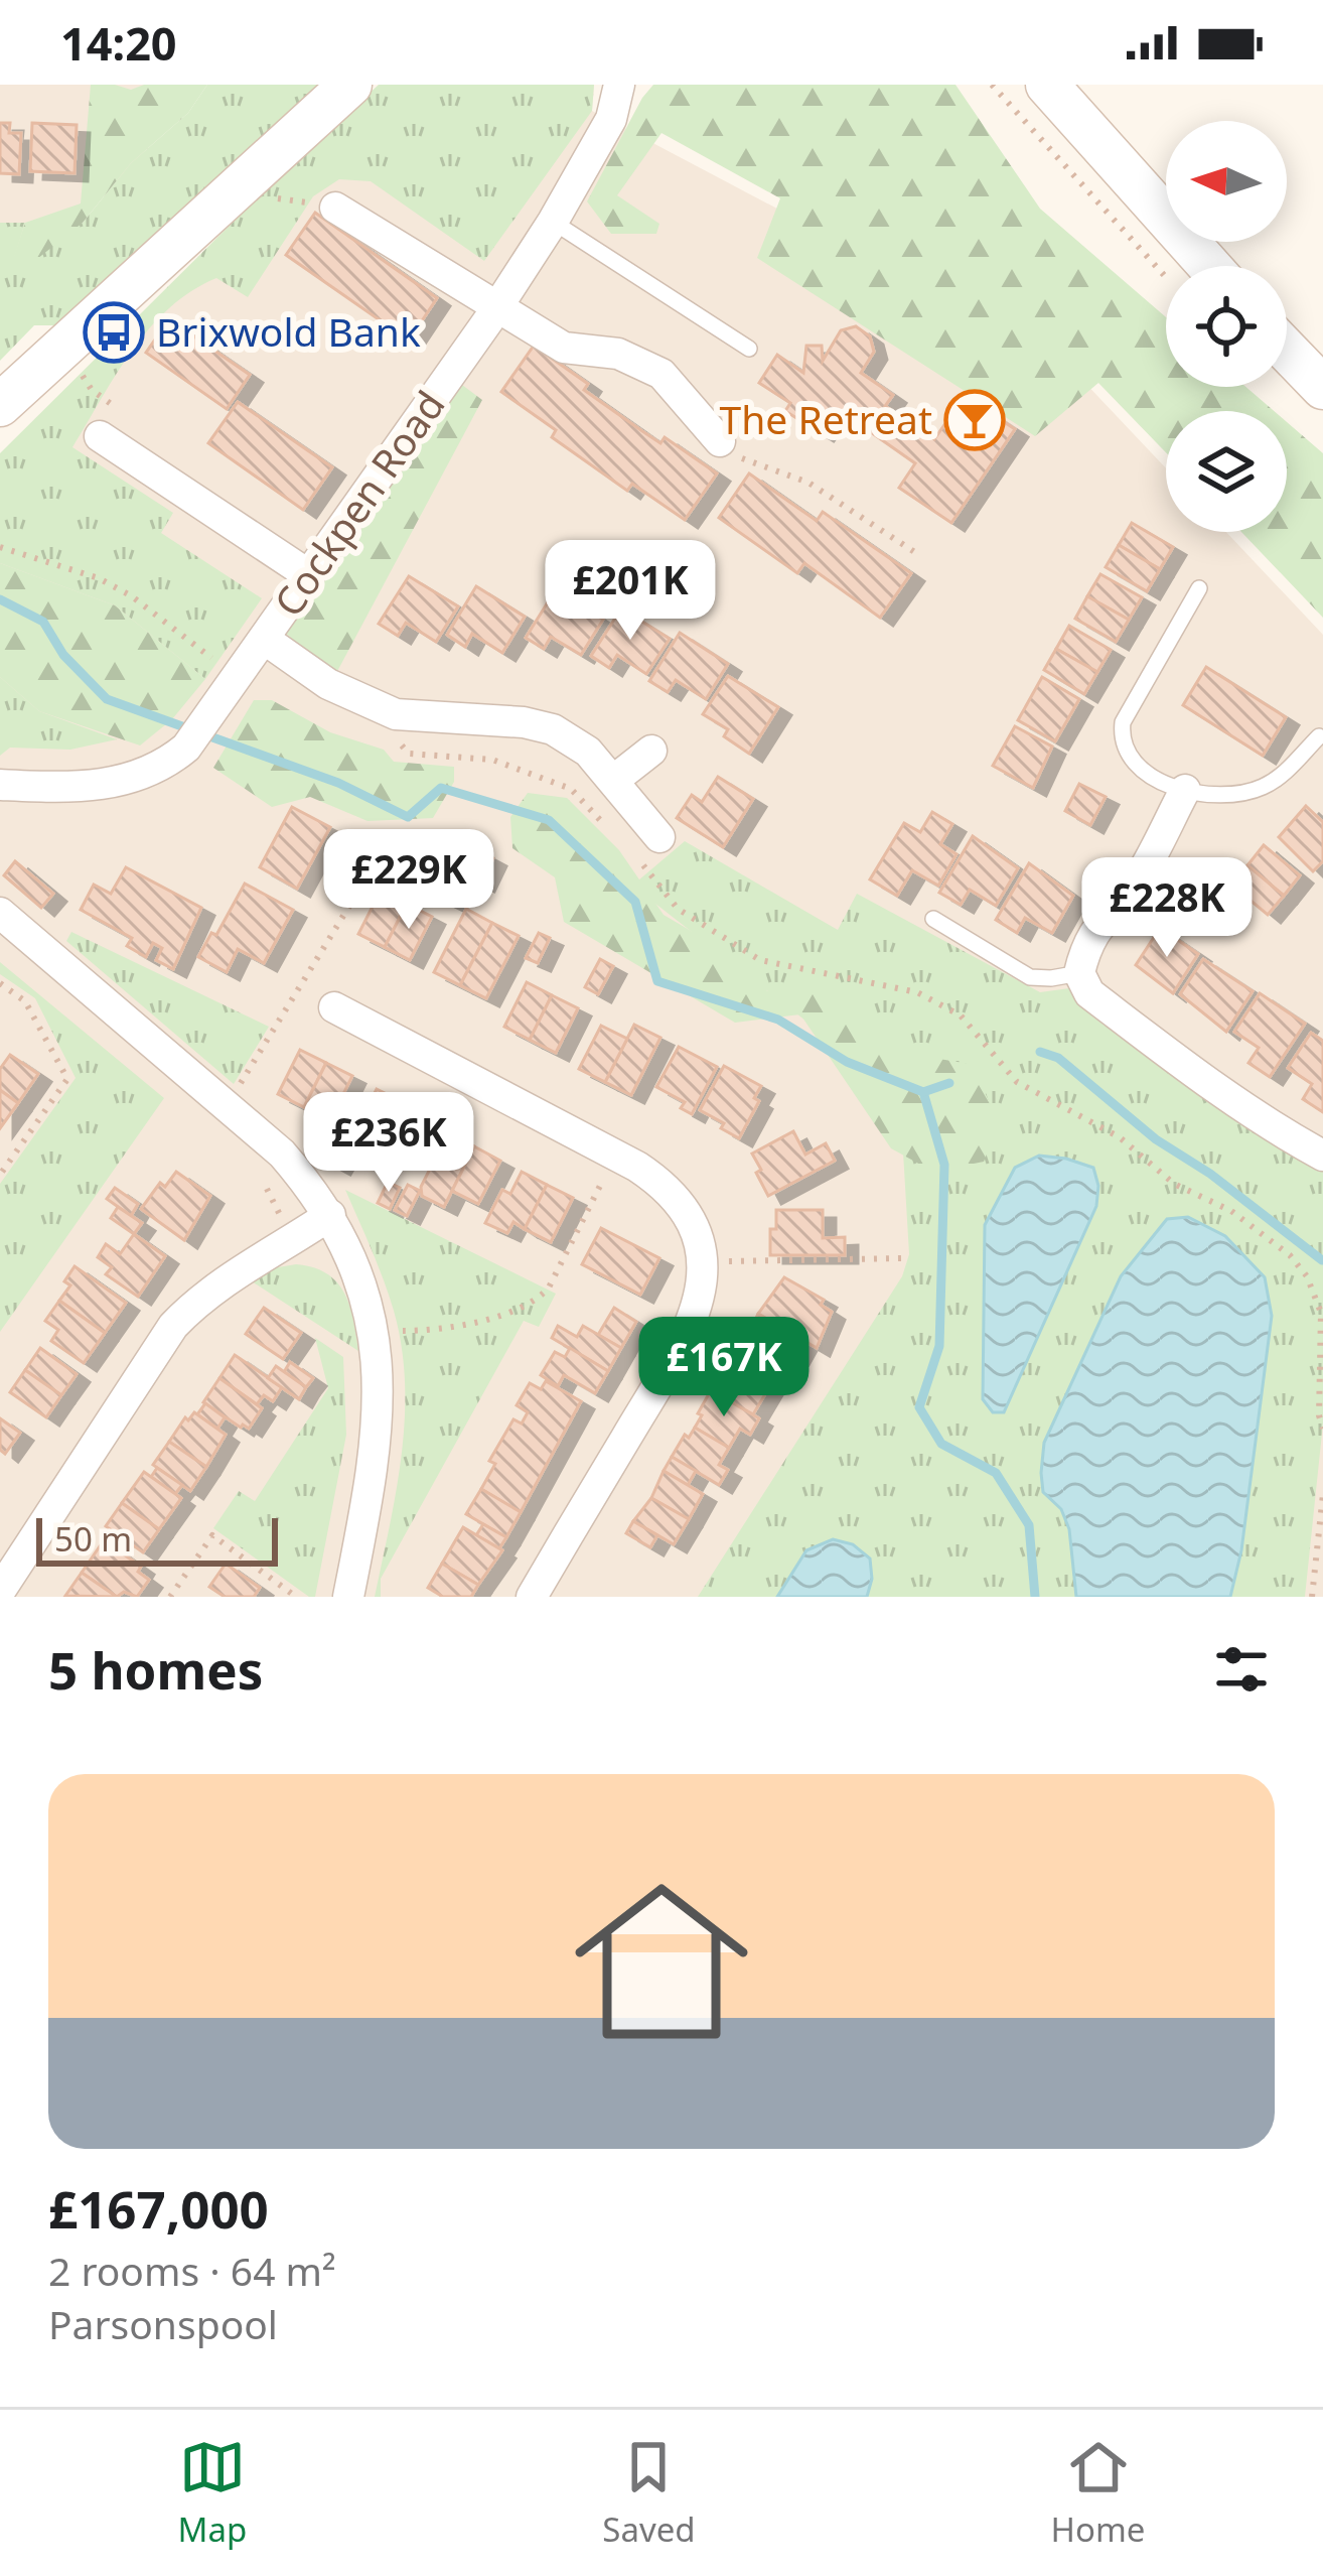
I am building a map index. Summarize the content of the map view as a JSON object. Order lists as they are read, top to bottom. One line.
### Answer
{"streets":{"street":["Cockpen Road"]},"places":{"bus stop":["Brixwold Bank"],"bar":["The Retreat"]},"scale_bar":"50 m","north":"left","page":{"status":"14:20","price":["£201K","£229K","£228K","£236K","£167K"],"scale":"50 m","heading":"5 homes","list":[{"name":"£167,000","note":"2 rooms · 64 m² · Parsonspool"}],"tabs":["Map","Saved","Home"]}}
